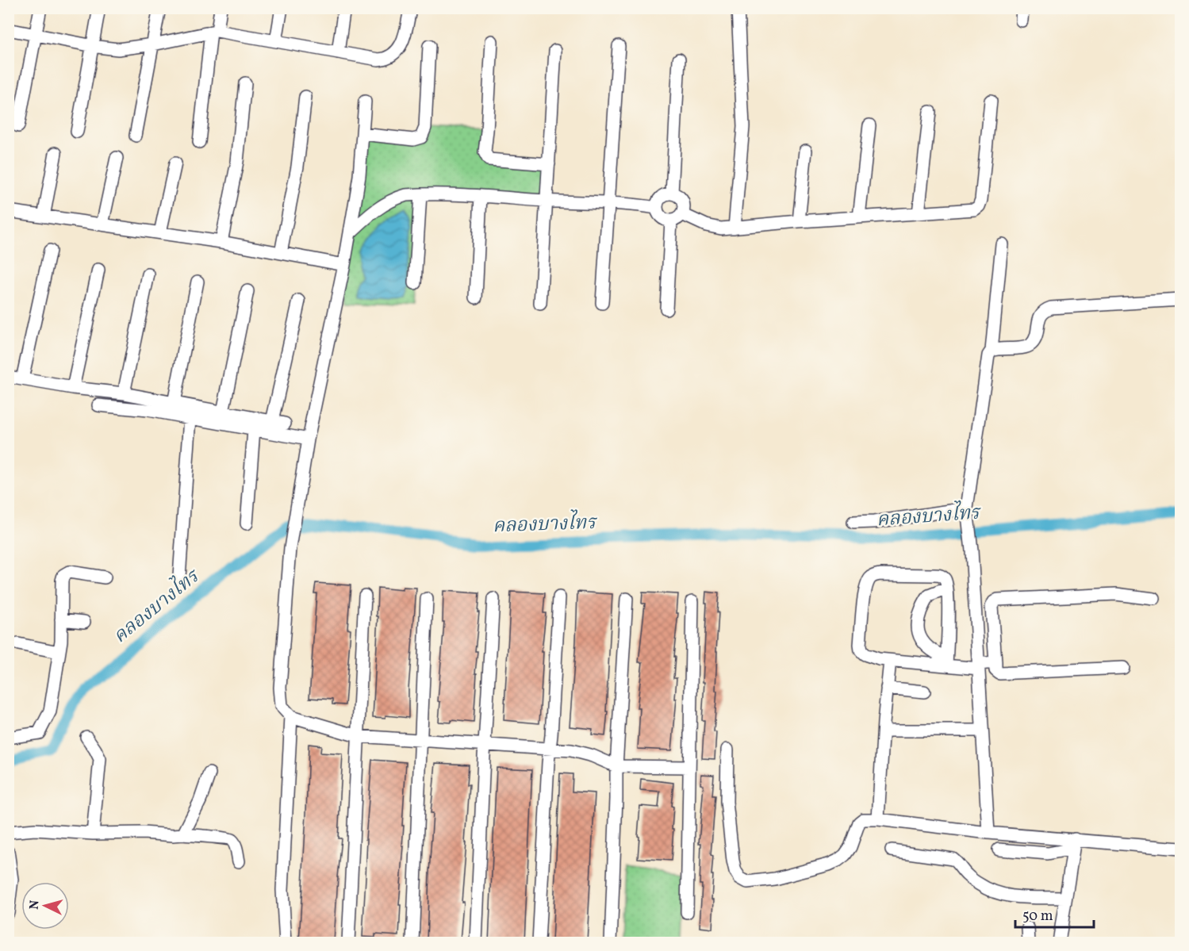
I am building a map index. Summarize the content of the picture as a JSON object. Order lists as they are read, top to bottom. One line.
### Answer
{"water":["คลองบางไทร"],"scale_bar":"50 m","north":"left"}
